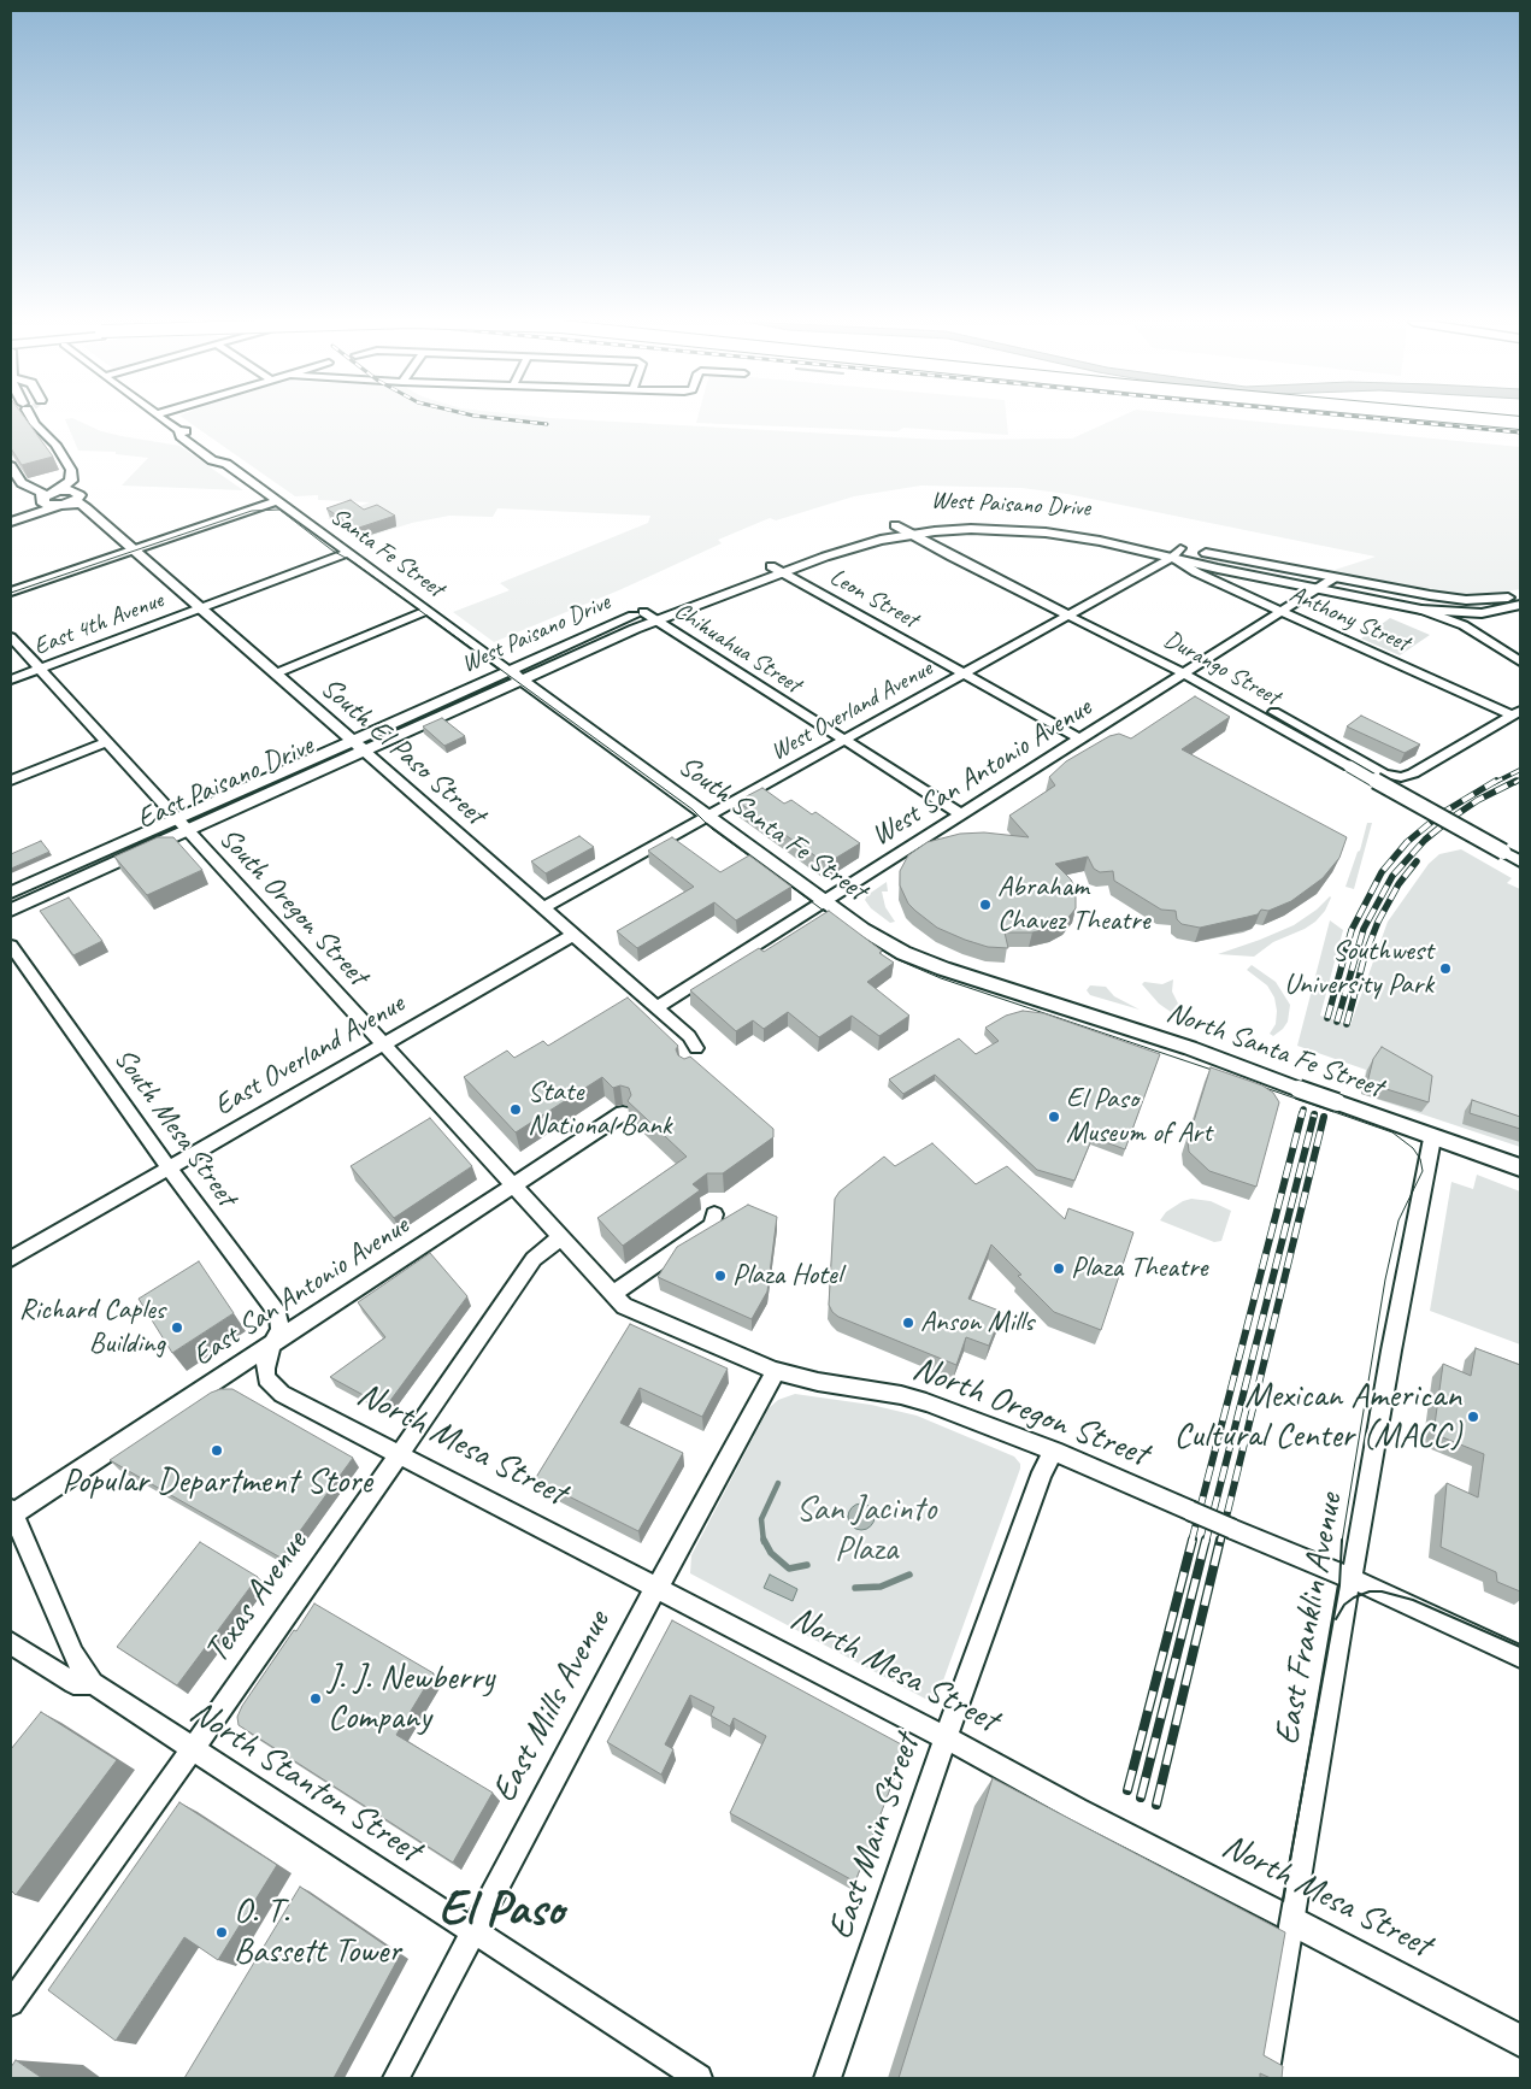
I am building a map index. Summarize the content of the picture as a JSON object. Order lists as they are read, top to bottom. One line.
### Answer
{"streets":{"main road":["West Paisano Drive","Santa Fe Street","South El Paso Street","East Paisano Drive","South Santa Fe Street","North Santa Fe Street","North Mesa Street"],"street":["Leon Street","Anthony Street","East 4th Avenue","Chihuahua Street","Durango Street","West Overland Avenue","West San Antonio Avenue","South Oregon Street","East Overland Avenue","South Mesa Street","East San Antonio Avenue","North Oregon Street","Texas Avenue","East Franklin Avenue","East Mills Avenue","North Stanton Street","East Main Street"]},"crossings":[["West Paisano Drive","Santa Fe Street"],["West Paisano Drive","Leon Street"],["West Paisano Drive","Anthony Street"],["West Paisano Drive","Chihuahua Street"],["West Paisano Drive","Durango Street"],["West Paisano Drive","West Overland Avenue"],["West Paisano Drive","South El Paso Street"],["West Paisano Drive","West San Antonio Avenue"],["West Paisano Drive","East Paisano Drive"],["West Paisano Drive","South Santa Fe Street"],["Santa Fe Street","East 4th Avenue"],["Santa Fe Street","South Santa Fe Street"],["Leon Street","West Overland Avenue"],["Leon Street","West San Antonio Avenue"],["Anthony Street","West Overland Avenue"],["Anthony Street","West San Antonio Avenue"],["East 4th Avenue","South El Paso Street"],["East 4th Avenue","South Oregon Street"],["Chihuahua Street","West Overland Avenue"],["Chihuahua Street","West San Antonio Avenue"],["Durango Street","West Overland Avenue"],["Durango Street","West San Antonio Avenue"],["West Overland Avenue","South El Paso Street"],["West Overland Avenue","South Santa Fe Street"],["South El Paso Street","West San Antonio Avenue"],["South El Paso Street","East Paisano Drive"],["South El Paso Street","East Overland Avenue"],["West San Antonio Avenue","South Santa Fe Street"],["East Paisano Drive","South Oregon Street"],["South Santa Fe Street","North Santa Fe Street"],["South Oregon Street","East Overland Avenue"],["South Oregon Street","East San Antonio Avenue"],["South Oregon Street","North Oregon Street"],["North Santa Fe Street","East Franklin Avenue"],["East Overland Avenue","South Mesa Street"],["South Mesa Street","East San Antonio Avenue"],["South Mesa Street","North Mesa Street"],["East San Antonio Avenue","North Oregon Street"],["East San Antonio Avenue","North Mesa Street"],["East San Antonio Avenue","North Stanton Street"],["North Oregon Street","Texas Avenue"],["North Oregon Street","East Franklin Avenue"],["North Oregon Street","East Mills Avenue"],["North Oregon Street","East Main Street"],["North Mesa Street","Texas Avenue"],["North Mesa Street","East Franklin Avenue"],["North Mesa Street","East Mills Avenue"],["North Mesa Street","East Main Street"],["Texas Avenue","North Stanton Street"],["East Mills Avenue","North Stanton Street"]],"districts":["El Paso"],"parks":["San Jacinto Plaza"],"places":["Abraham Chavez Theatre","Southwest University Park","State National Bank","El Paso Museum of Art","Plaza Theatre","Plaza Hotel","Anson Mills","Richard Caples Building","Mexican American Cultural Center (MACC)","Popular Department Store","J. J. Newberry Company","O. T. Bassett Tower"]}
